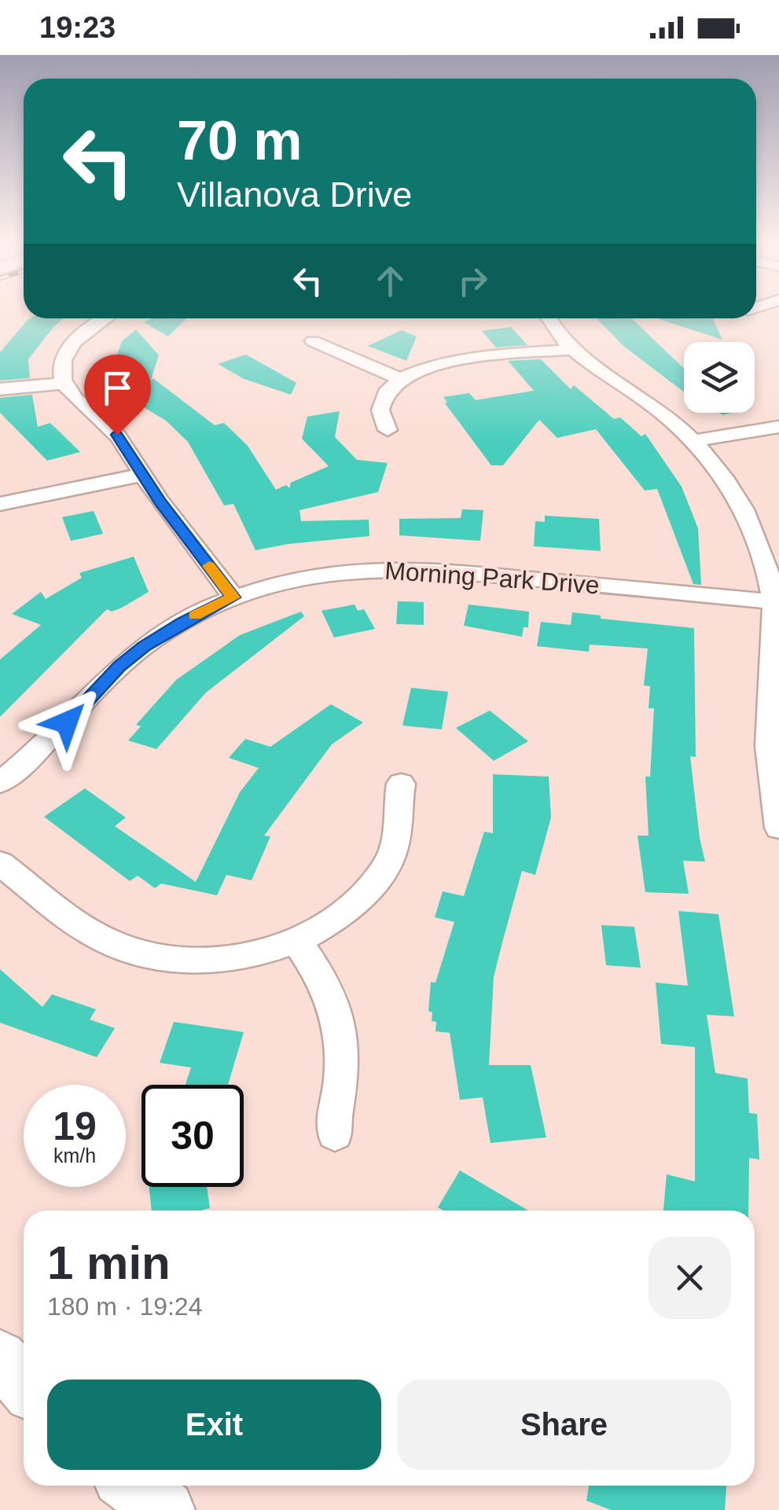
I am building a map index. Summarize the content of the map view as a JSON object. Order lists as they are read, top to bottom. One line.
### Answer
{"streets":{"street":["Morning Park Drive"]},"page":{"status":"19:23","turn":["70 m","Villanova Drive"],"speed":"19 km/h","limit":"30","heading":["1 min","180 m · 19:24"],"buttons":["Exit","Share"]}}
